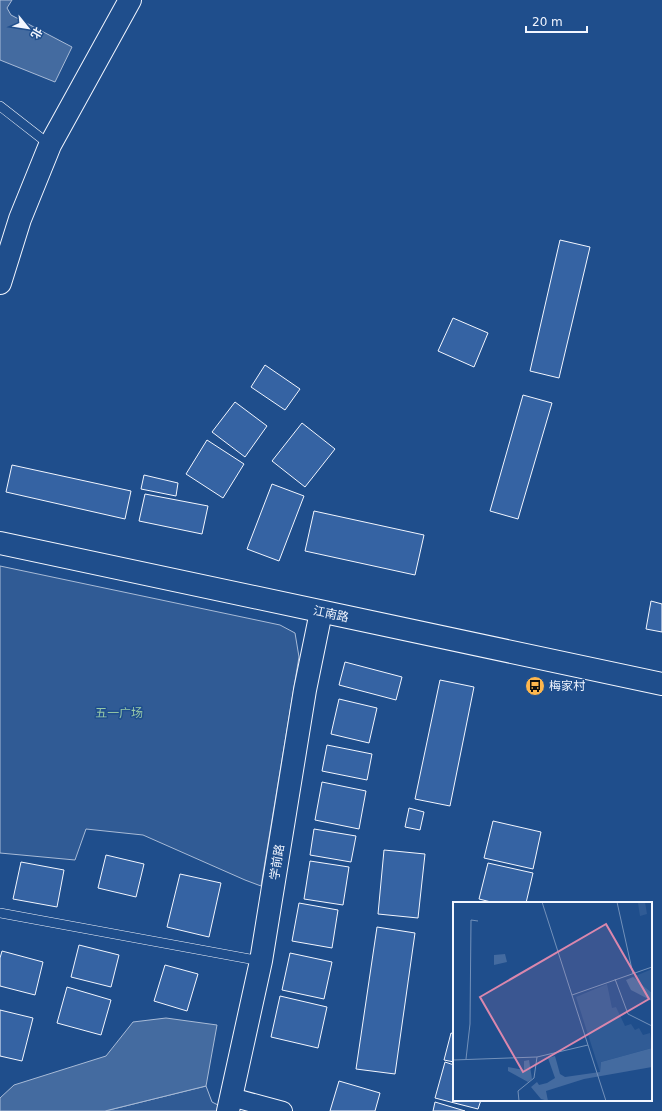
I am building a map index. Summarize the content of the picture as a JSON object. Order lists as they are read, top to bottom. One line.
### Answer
{"streets":{"street":["江南路","学前路"]},"crossings":[["江南路","学前路"]],"parks":["五一广场"],"places":{"bus stop":["梅家村"]},"scale_bar":"20 m","north":"bottom right"}
